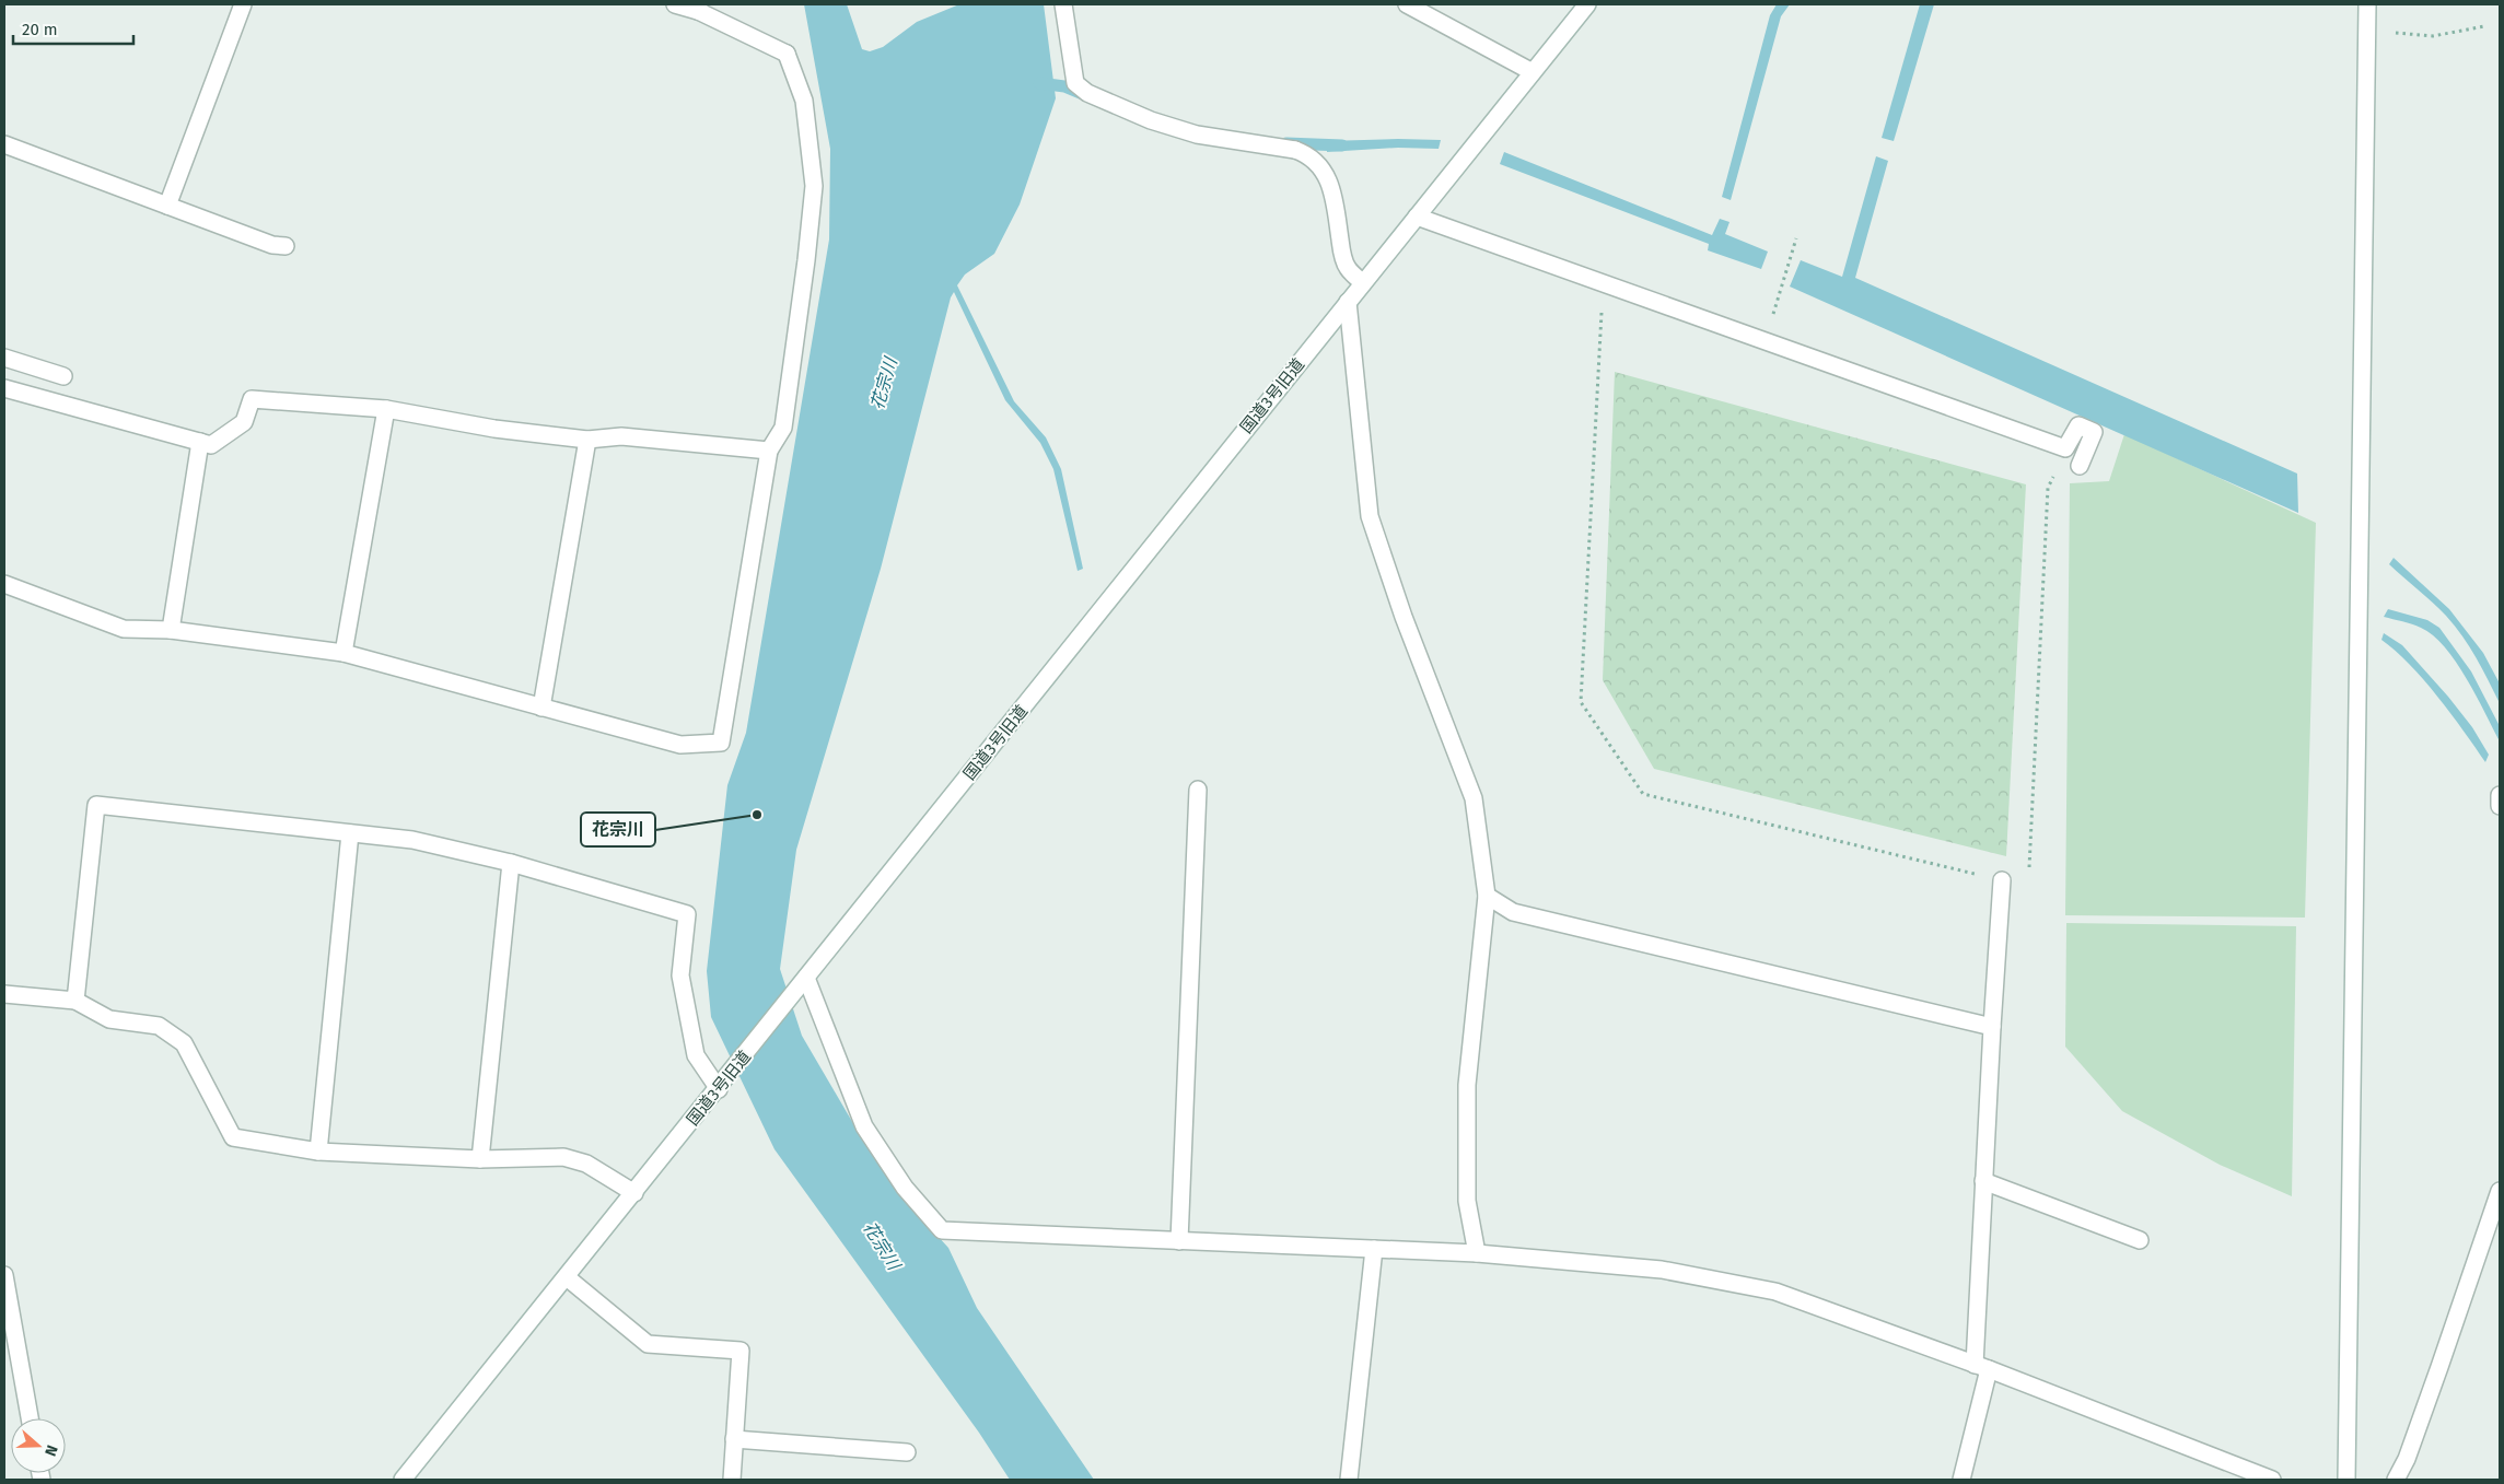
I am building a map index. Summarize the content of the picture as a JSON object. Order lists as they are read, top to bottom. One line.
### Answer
{"streets":{"street":["国道3号旧道"]},"water":["花宗川"],"places":["花宗川"],"scale_bar":"20 m","north":"right"}
